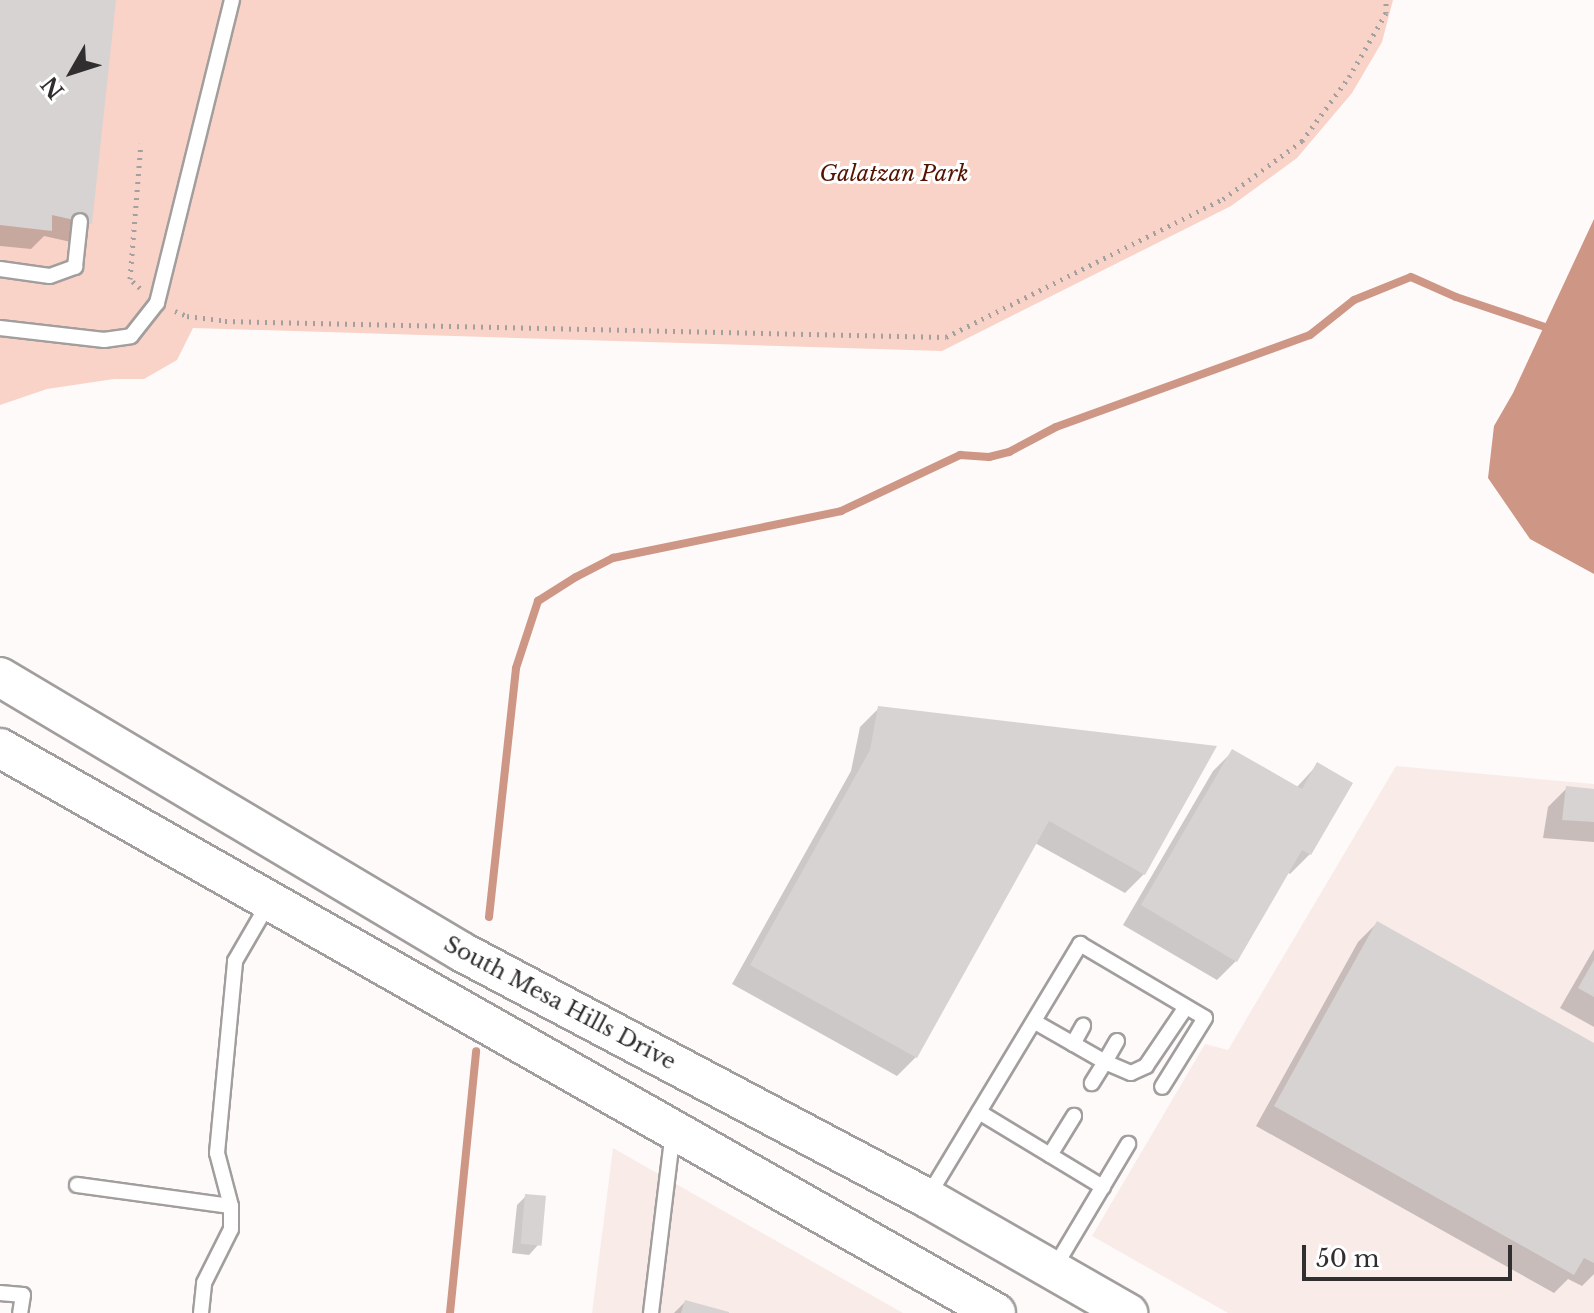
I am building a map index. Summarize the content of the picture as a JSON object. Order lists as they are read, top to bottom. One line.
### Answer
{"streets":{"street":["South Mesa Hills Drive"]},"parks":["Galatzan Park"],"scale_bar":"50 m","north":"bottom left"}
